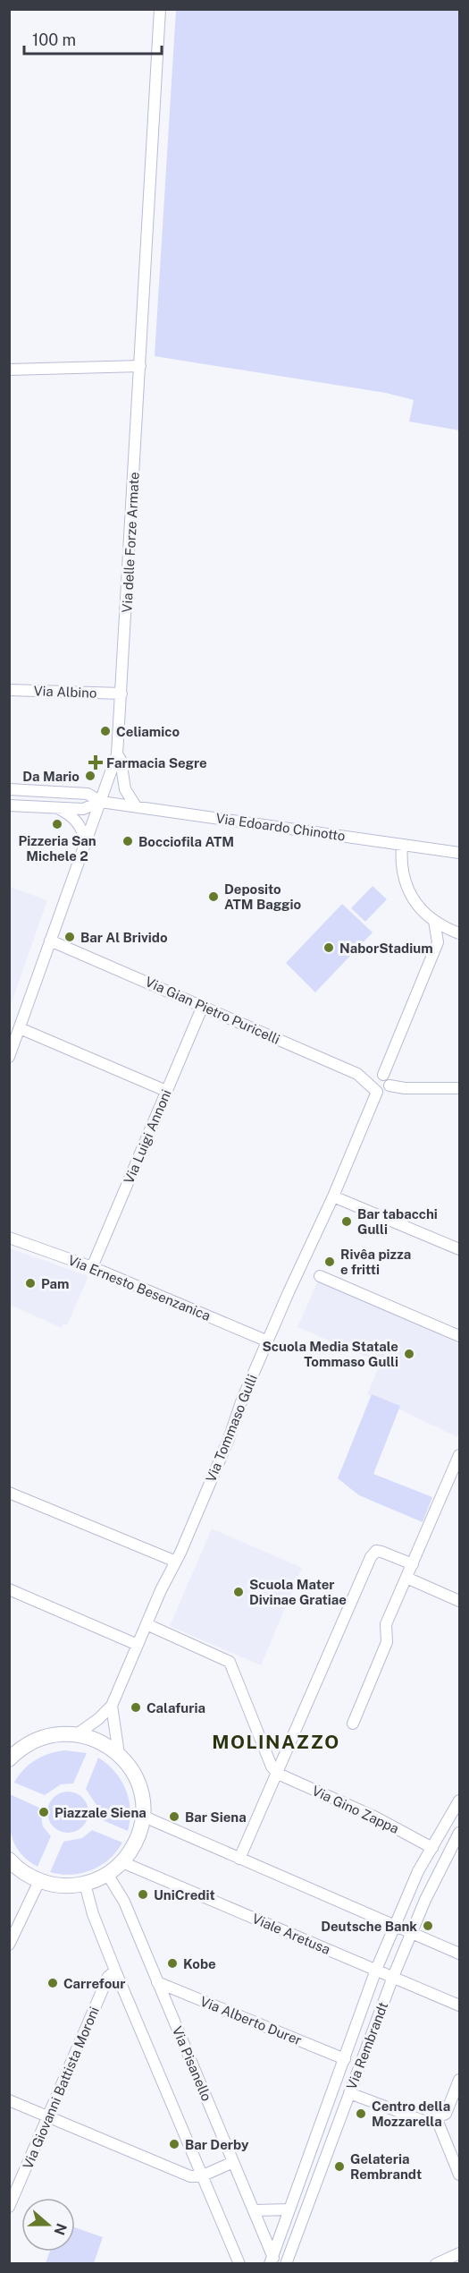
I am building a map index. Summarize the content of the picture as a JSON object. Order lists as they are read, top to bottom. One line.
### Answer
{"streets":{"street":["Via delle Forze Armate","Via Albino","Via Edoardo Chinotto","Via Gian Pietro Puricelli","Via Luigi Annoni","Via Ernesto Besenzanica","Via Tommaso Gulli","Via Gino Zappa","Viale Aretusa","Via Alberto Durer","Via Rembrandt","Via Pisanello","Via Giovanni Battista Moroni"]},"crossings":[["Via delle Forze Armate","Via Albino"],["Via delle Forze Armate","Via Edoardo Chinotto"],["Via delle Forze Armate","Via Gian Pietro Puricelli"],["Via Gian Pietro Puricelli","Via Luigi Annoni"],["Via Gian Pietro Puricelli","Via Tommaso Gulli"],["Via Luigi Annoni","Via Ernesto Besenzanica"],["Via Ernesto Besenzanica","Via Tommaso Gulli"],["Via Gino Zappa","Via Rembrandt"],["Viale Aretusa","Via Rembrandt"],["Via Alberto Durer","Via Rembrandt"],["Via Alberto Durer","Via Pisanello"],["Via Rembrandt","Via Pisanello"]],"districts":["MOLINAZZO"],"places":{"other":["Celiamico","Da Mario","Pizzeria San Michele 2","Bocciofila ATM","Deposito ATM Baggio","Bar Al Brivido","NaborStadium","Bar tabacchi Gulli","Rivêa pizza e fritti","Pam","Scuola Media Statale Tommaso Gulli","Scuola Mater Divinae Gratiae","Calafuria","Piazzale Siena","Bar Siena","UniCredit","Deutsche Bank","Kobe","Carrefour","Centro della Mozzarella","Bar Derby","Gelateria Rembrandt"],"health":["Farmacia Segre"]},"scale_bar":"100 m","north":"right"}
